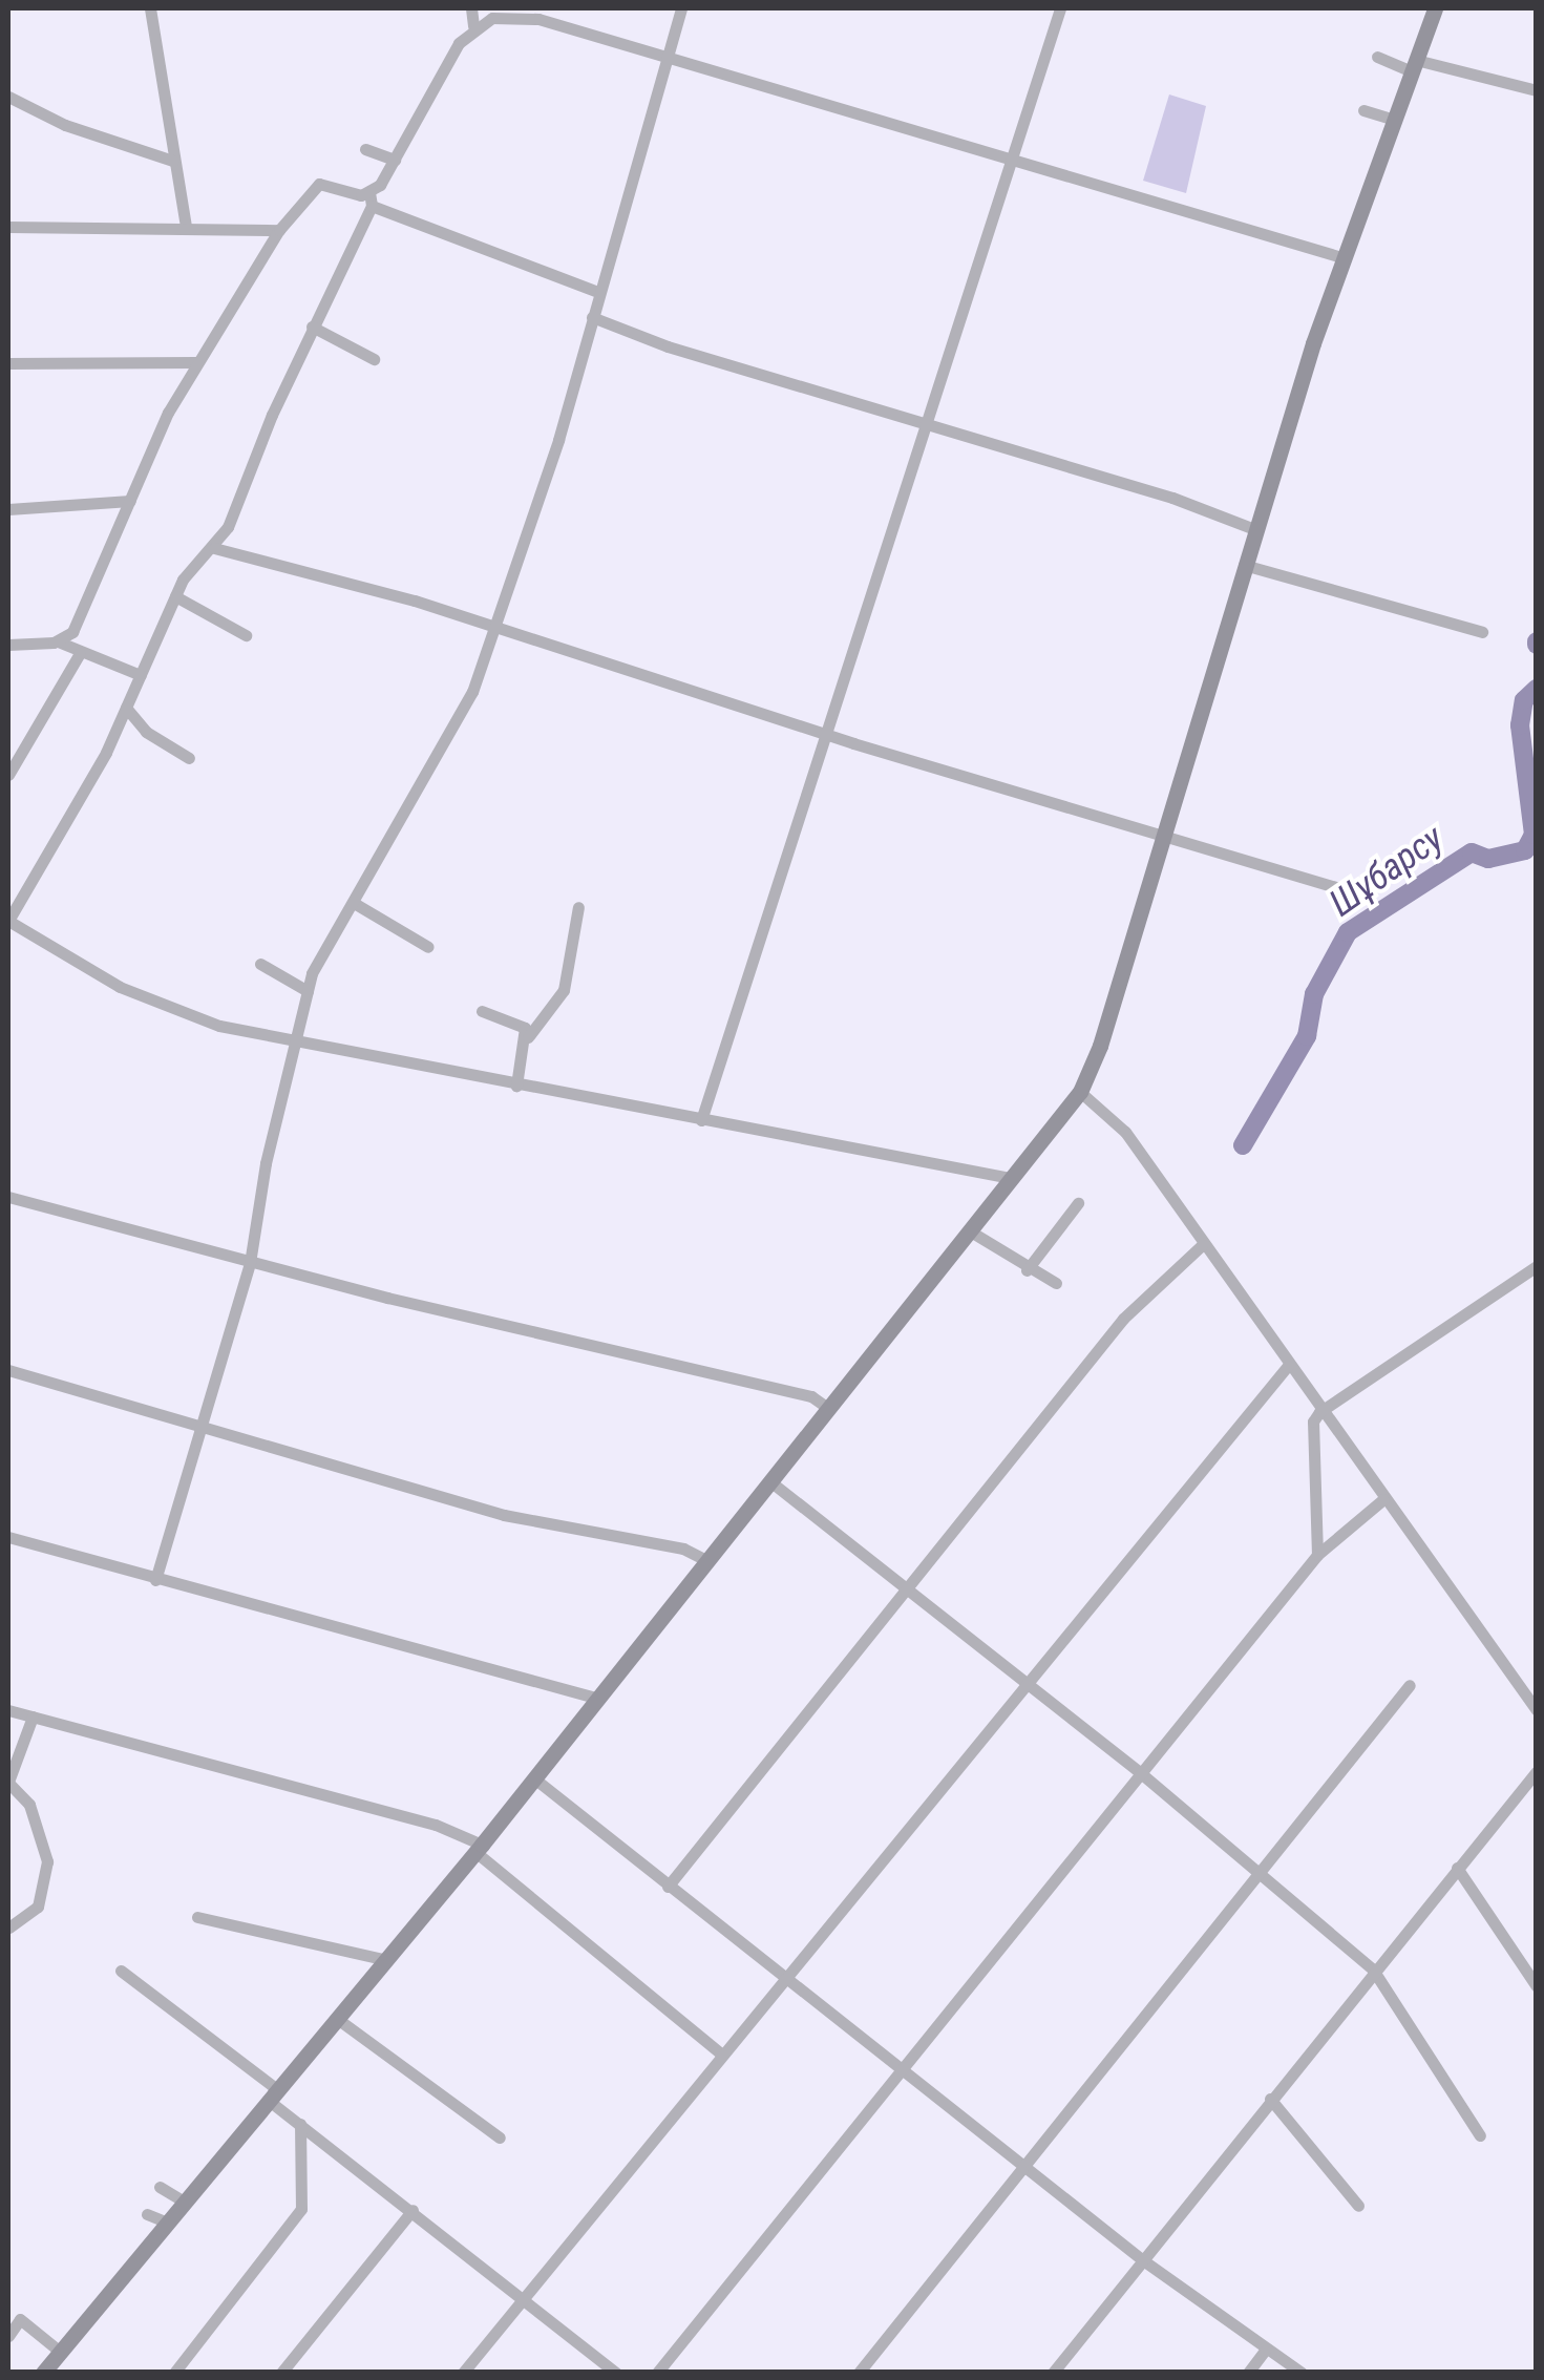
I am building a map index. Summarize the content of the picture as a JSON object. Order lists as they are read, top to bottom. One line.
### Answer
{"water":["Шұбарсу"]}
